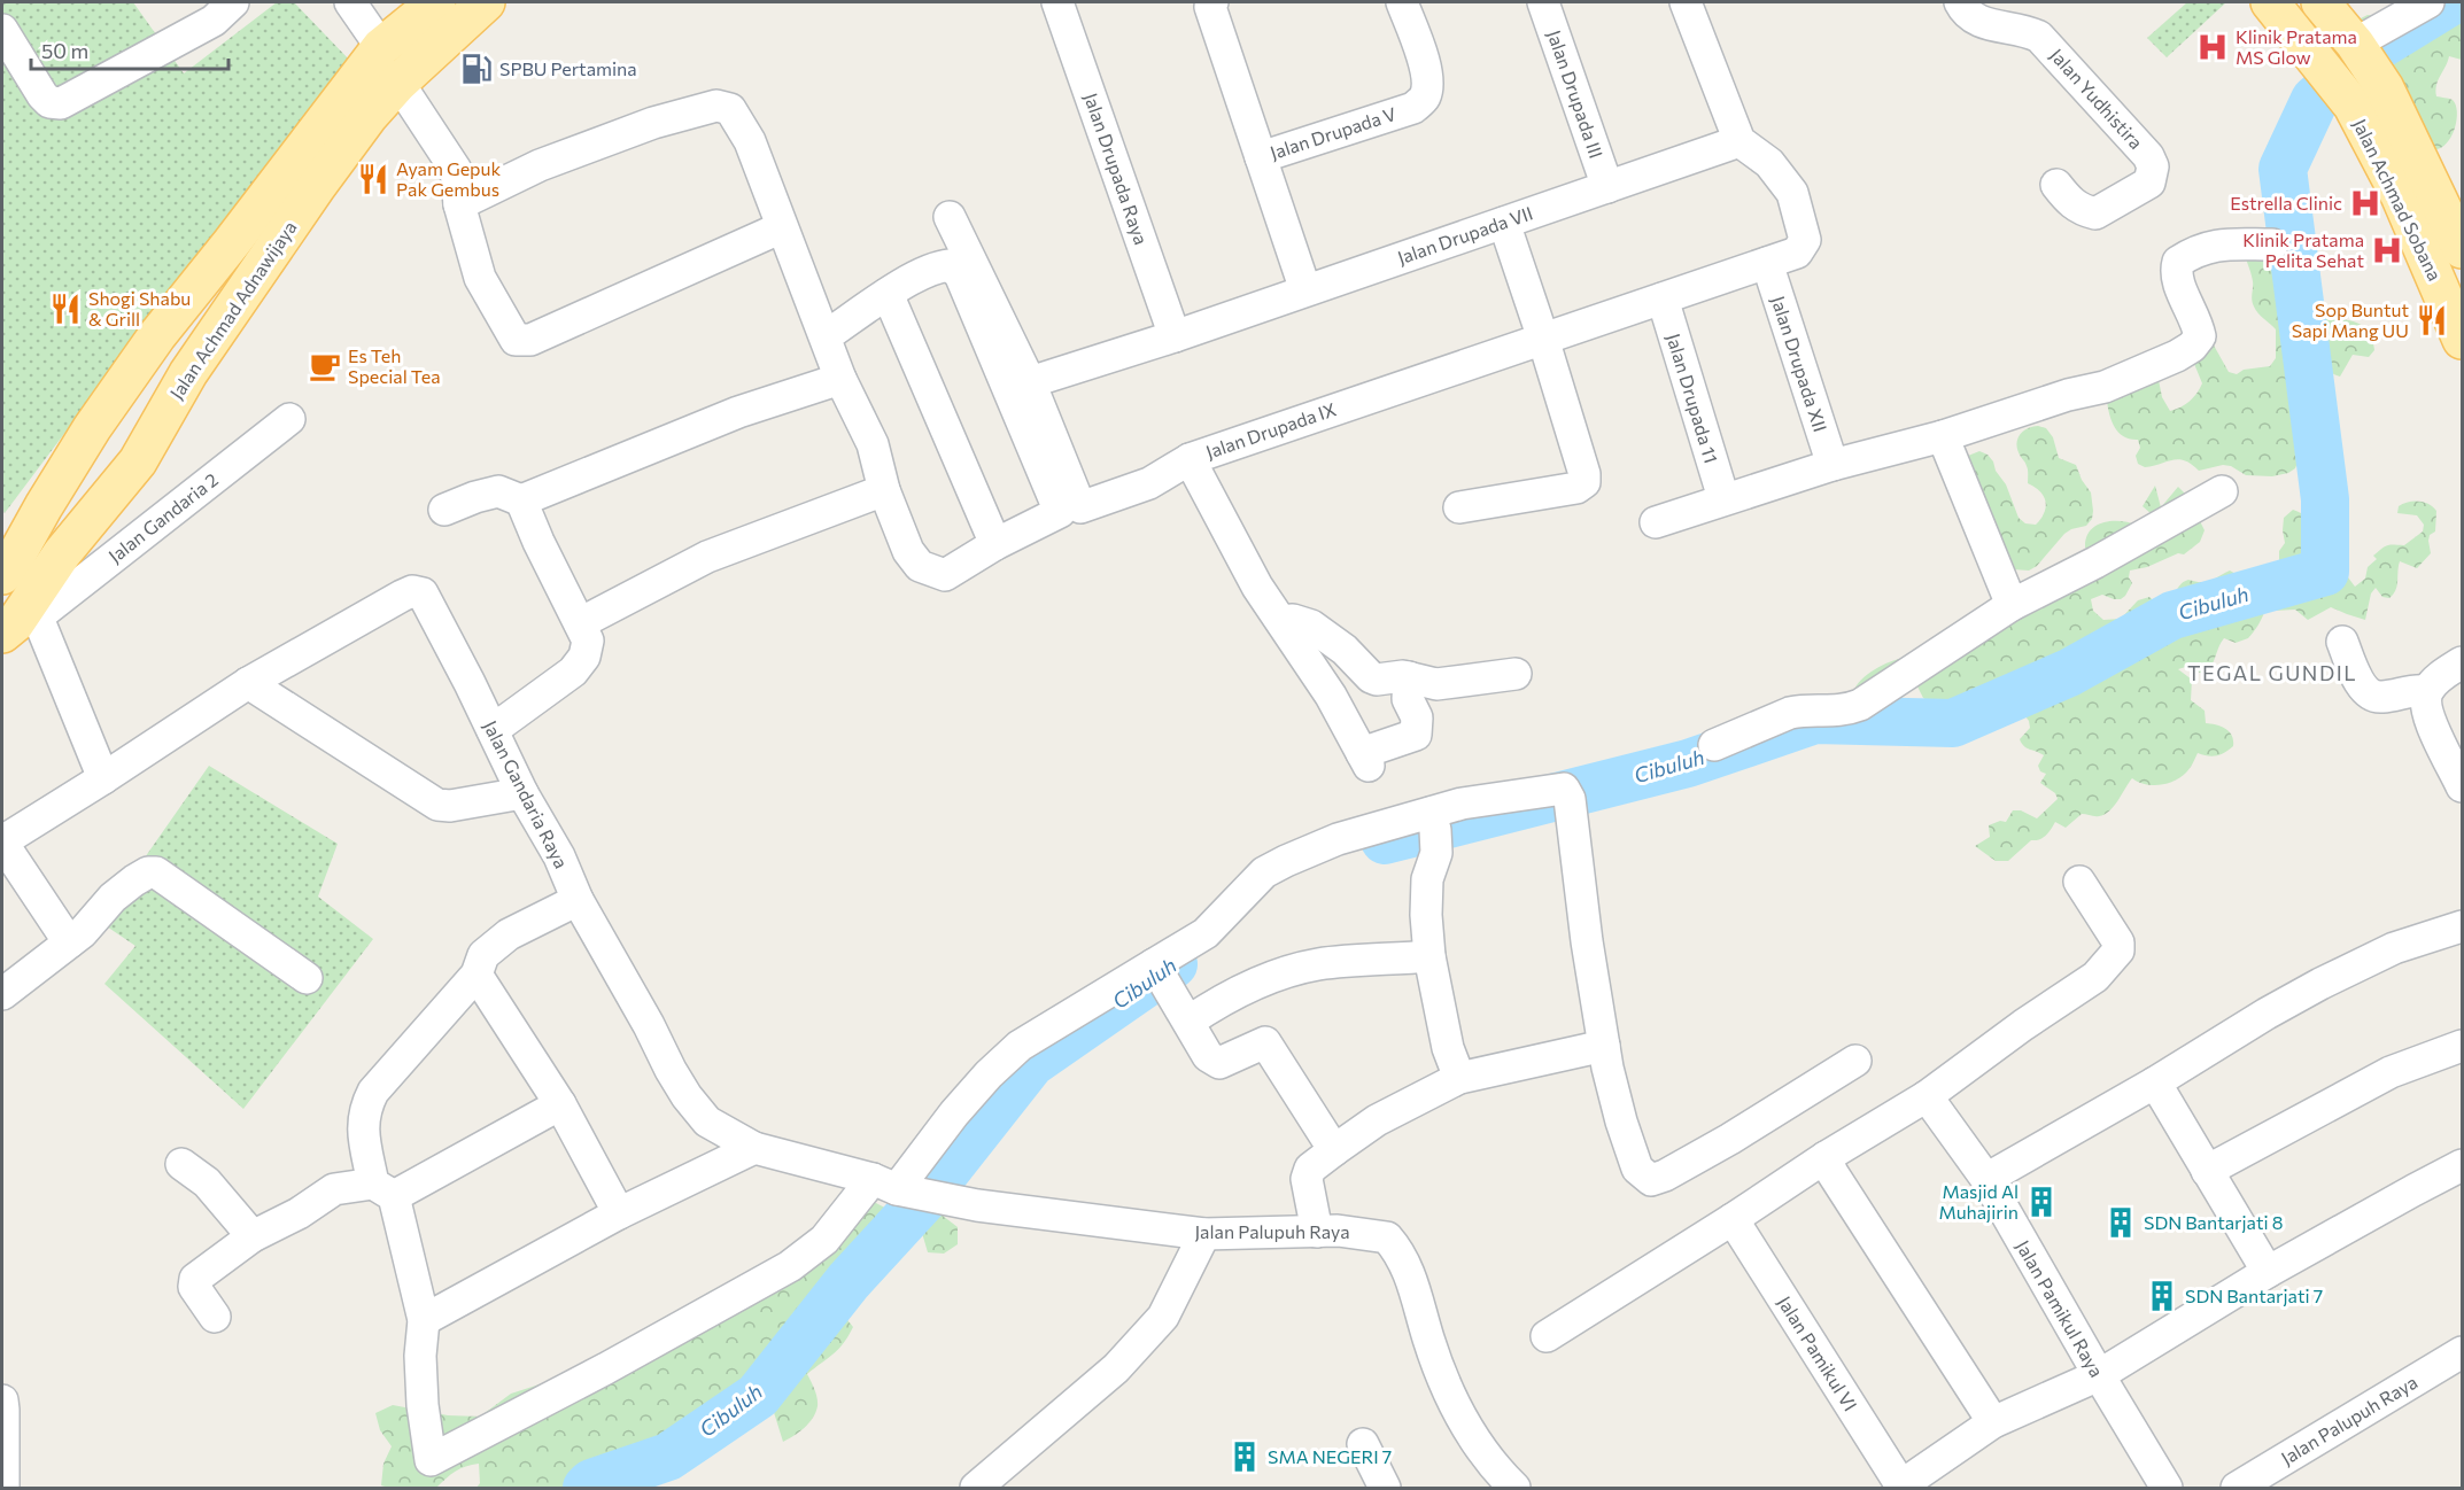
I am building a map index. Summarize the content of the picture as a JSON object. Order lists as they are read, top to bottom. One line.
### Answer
{"streets":{"main road":["Jalan Achmad Sobana","Jalan Achmad Adnawijaya"],"street":["Jalan Drupada III","Jalan Yudhistira","Jalan Drupada V","Jalan Drupada Raya","Jalan Drupada VII","Jalan Drupada XII","Jalan Drupada 11","Jalan Drupada IX","Jalan Gandaria 2","Jalan Gandaria Raya","Jalan Palupuh Raya","Jalan Pamikul Raya","Jalan Pamikul VI"]},"crossings":[["Jalan Drupada III","Jalan Drupada VII"],["Jalan Drupada V","Jalan Drupada VII"],["Jalan Drupada Raya","Jalan Drupada VII"],["Jalan Drupada VII","Jalan Drupada IX"],["Jalan Achmad Adnawijaya","Jalan Gandaria 2"],["Jalan Drupada XII","Jalan Drupada IX"],["Jalan Drupada 11","Jalan Drupada IX"],["Jalan Gandaria Raya","Jalan Palupuh Raya"]],"districts":["TEGAL GUNDIL"],"water":["Cibuluh"],"places":{"hospital":["Klinik Pratama MS Glow","Estrella Clinic","Klinik Pratama Pelita Sehat"],"fuel station":["SPBU Pertamina"],"restaurant":["Ayam Gepuk Pak Gembus","Shogi Shabu & Grill","Sop Buntut Sapi Mang UU"],"cafe":["Es Teh Special Tea"],"building":["Masjid Al Muhajirin","SDN Bantarjati 8","SDN Bantarjati 7","SMA NEGERI 7"]},"scale_bar":"50 m"}
